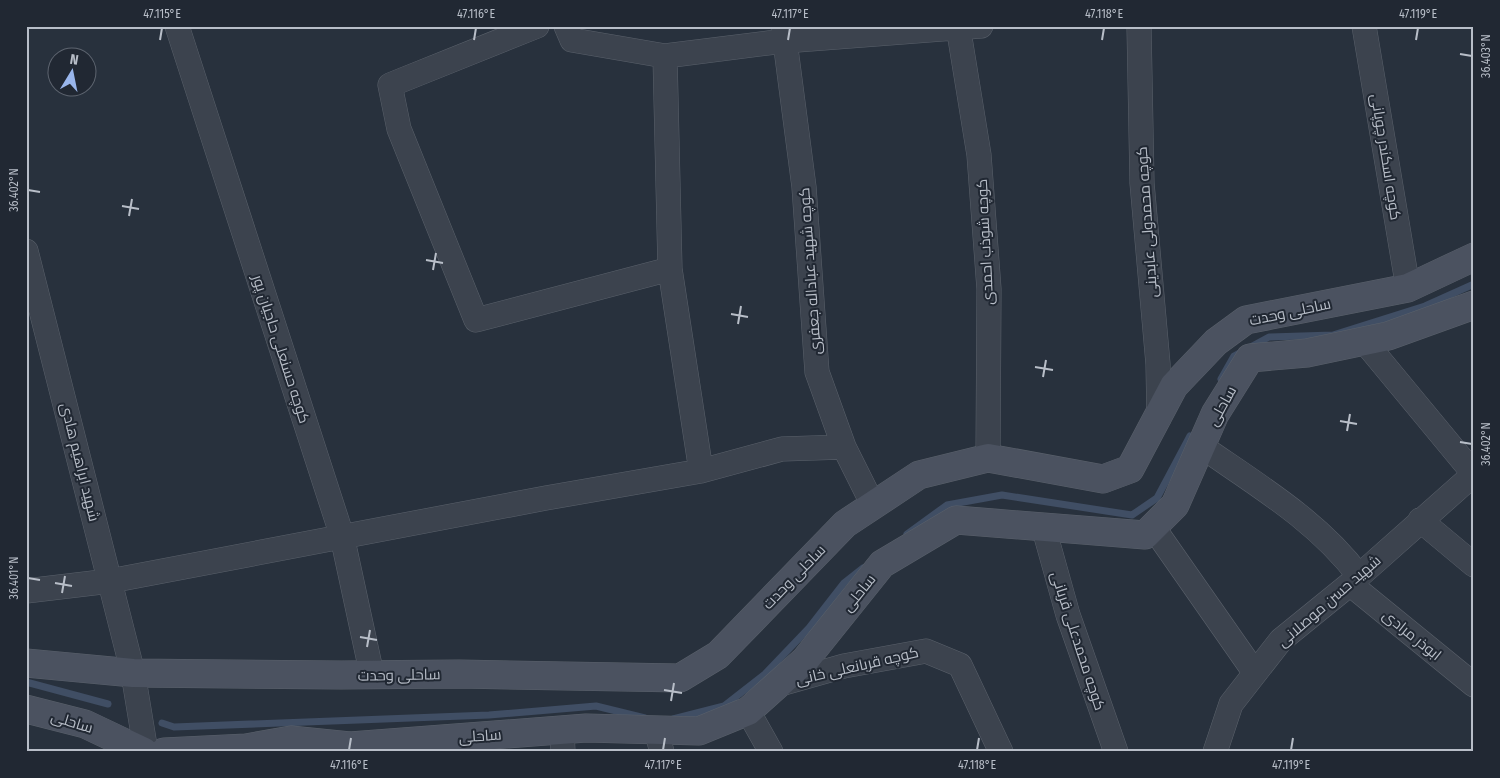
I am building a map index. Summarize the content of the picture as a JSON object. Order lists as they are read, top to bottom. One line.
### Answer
{"streets":{"street":["کوچه اسکندر چوپانی","کوچه محمدولی عابدینی","کوچه شوذب احمدی","کوچه شهید عباداله جعفری","ساحلی وحدت","کوچه حسنعلی حاجیان پور","ساحلی","شهید ابراهیم هادی","شهید حسن موصلانی","ابوذر مرادی","کوچه محمدعلی قربانی","کوچه قربانعلی خانی"]},"crossings":[["کوچه اسکندر چوپانی","ساحلی وحدت"],["کوچه محمدولی عابدینی","ساحلی وحدت"],["کوچه شوذب احمدی","ساحلی وحدت"],["کوچه شهید عباداله جعفری","ساحلی وحدت"],["ساحلی وحدت","کوچه حسنعلی حاجیان پور"],["ساحلی وحدت","شهید ابراهیم هادی"],["ساحلی","شهید ابراهیم هادی"],["ساحلی","ابوذر مرادی"],["ساحلی","کوچه محمدعلی قربانی"],["ساحلی","کوچه قربانعلی خانی"],["شهید حسن موصلانی","ابوذر مرادی"]],"north":"top","coordinates":["47.115°E","47.116°E","47.117°E","47.118°E","47.119°E","36.403°N","36.402°N","36.401°N"]}
